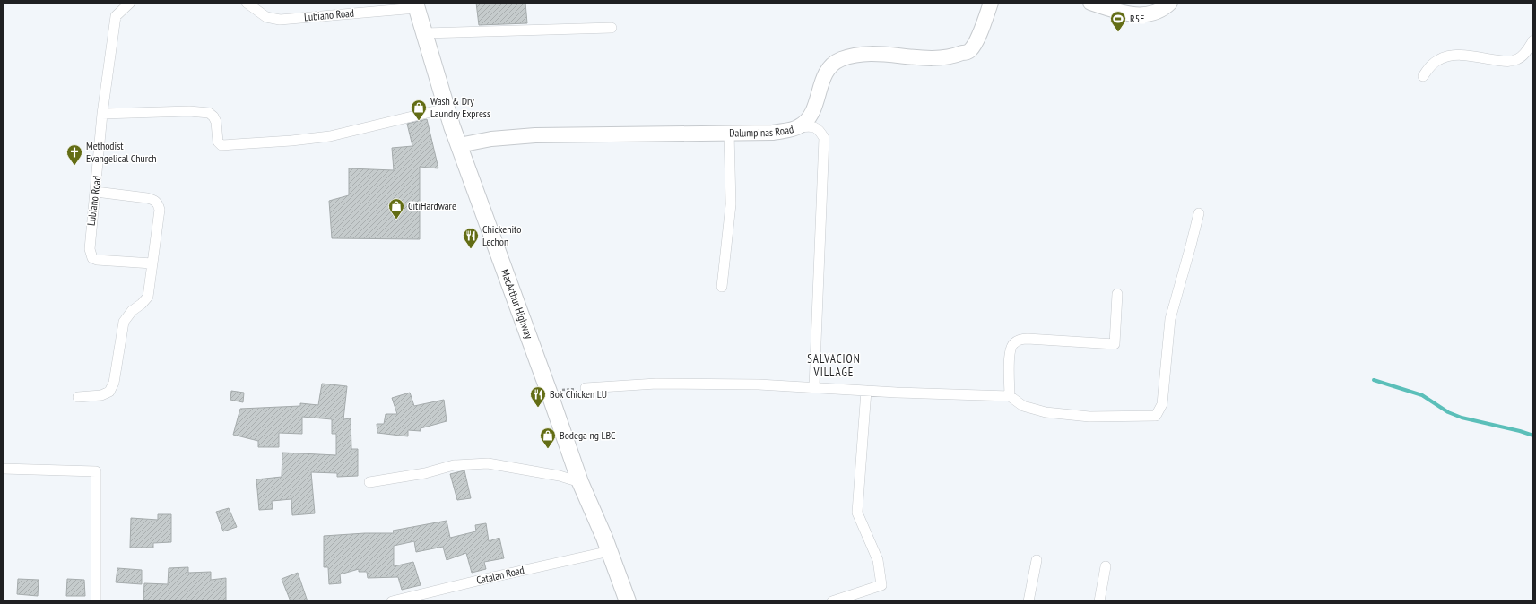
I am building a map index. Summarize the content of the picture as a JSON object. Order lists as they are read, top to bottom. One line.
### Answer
{"streets":{"main road":["MacArthur Highway"],"street":["Lubiano Road","Dalumpinas Road","Catalan Road"]},"crossings":[["Lubiano Road","MacArthur Highway"],["Dalumpinas Road","MacArthur Highway"],["MacArthur Highway","Catalan Road"]],"districts":["SALVACION VILLAGE"],"places":{"sports":["R5E"],"shop":["Wash & Dry Laundry Express","CitiHardware","Bodega ng LBC"],"church":["Methodist Evangelical Church"],"restaurant":["Chickenito Lechon","Bok Chicken LU"]}}
